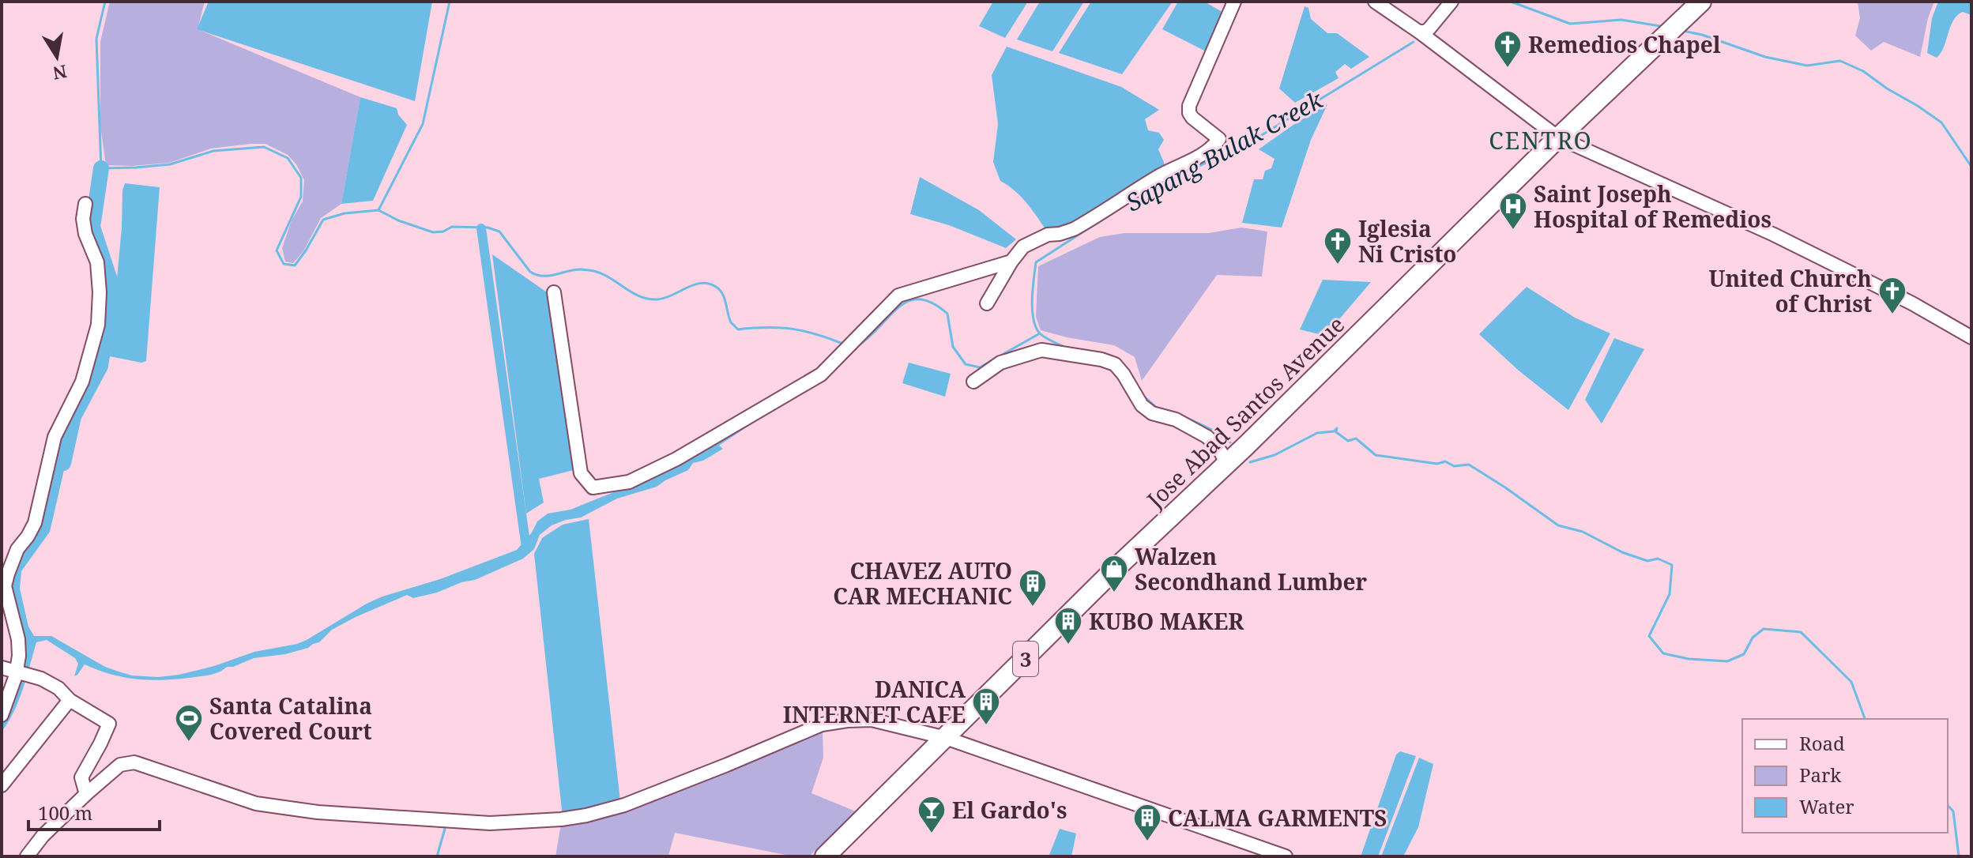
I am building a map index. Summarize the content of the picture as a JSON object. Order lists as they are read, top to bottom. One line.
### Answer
{"streets":{"highway":["Jose Abad Santos Avenue","3"]},"districts":["CENTRO"],"water":["Sapang Bulak Creek"],"places":{"church":["Remedios Chapel","Iglesia Ni Cristo","United Church of Christ"],"hospital":["Saint Joseph Hospital of Remedios"],"shop":["Walzen Secondhand Lumber"],"building":["CHAVEZ AUTO CAR MECHANIC","KUBO MAKER","DANICA INTERNET CAFE","CALMA GARMENTS"],"sports":["Santa Catalina Covered Court"],"bar":["El Gardo's"]},"legend":["Road","Park","Water"],"scale_bar":"100 m","north":"bottom"}
